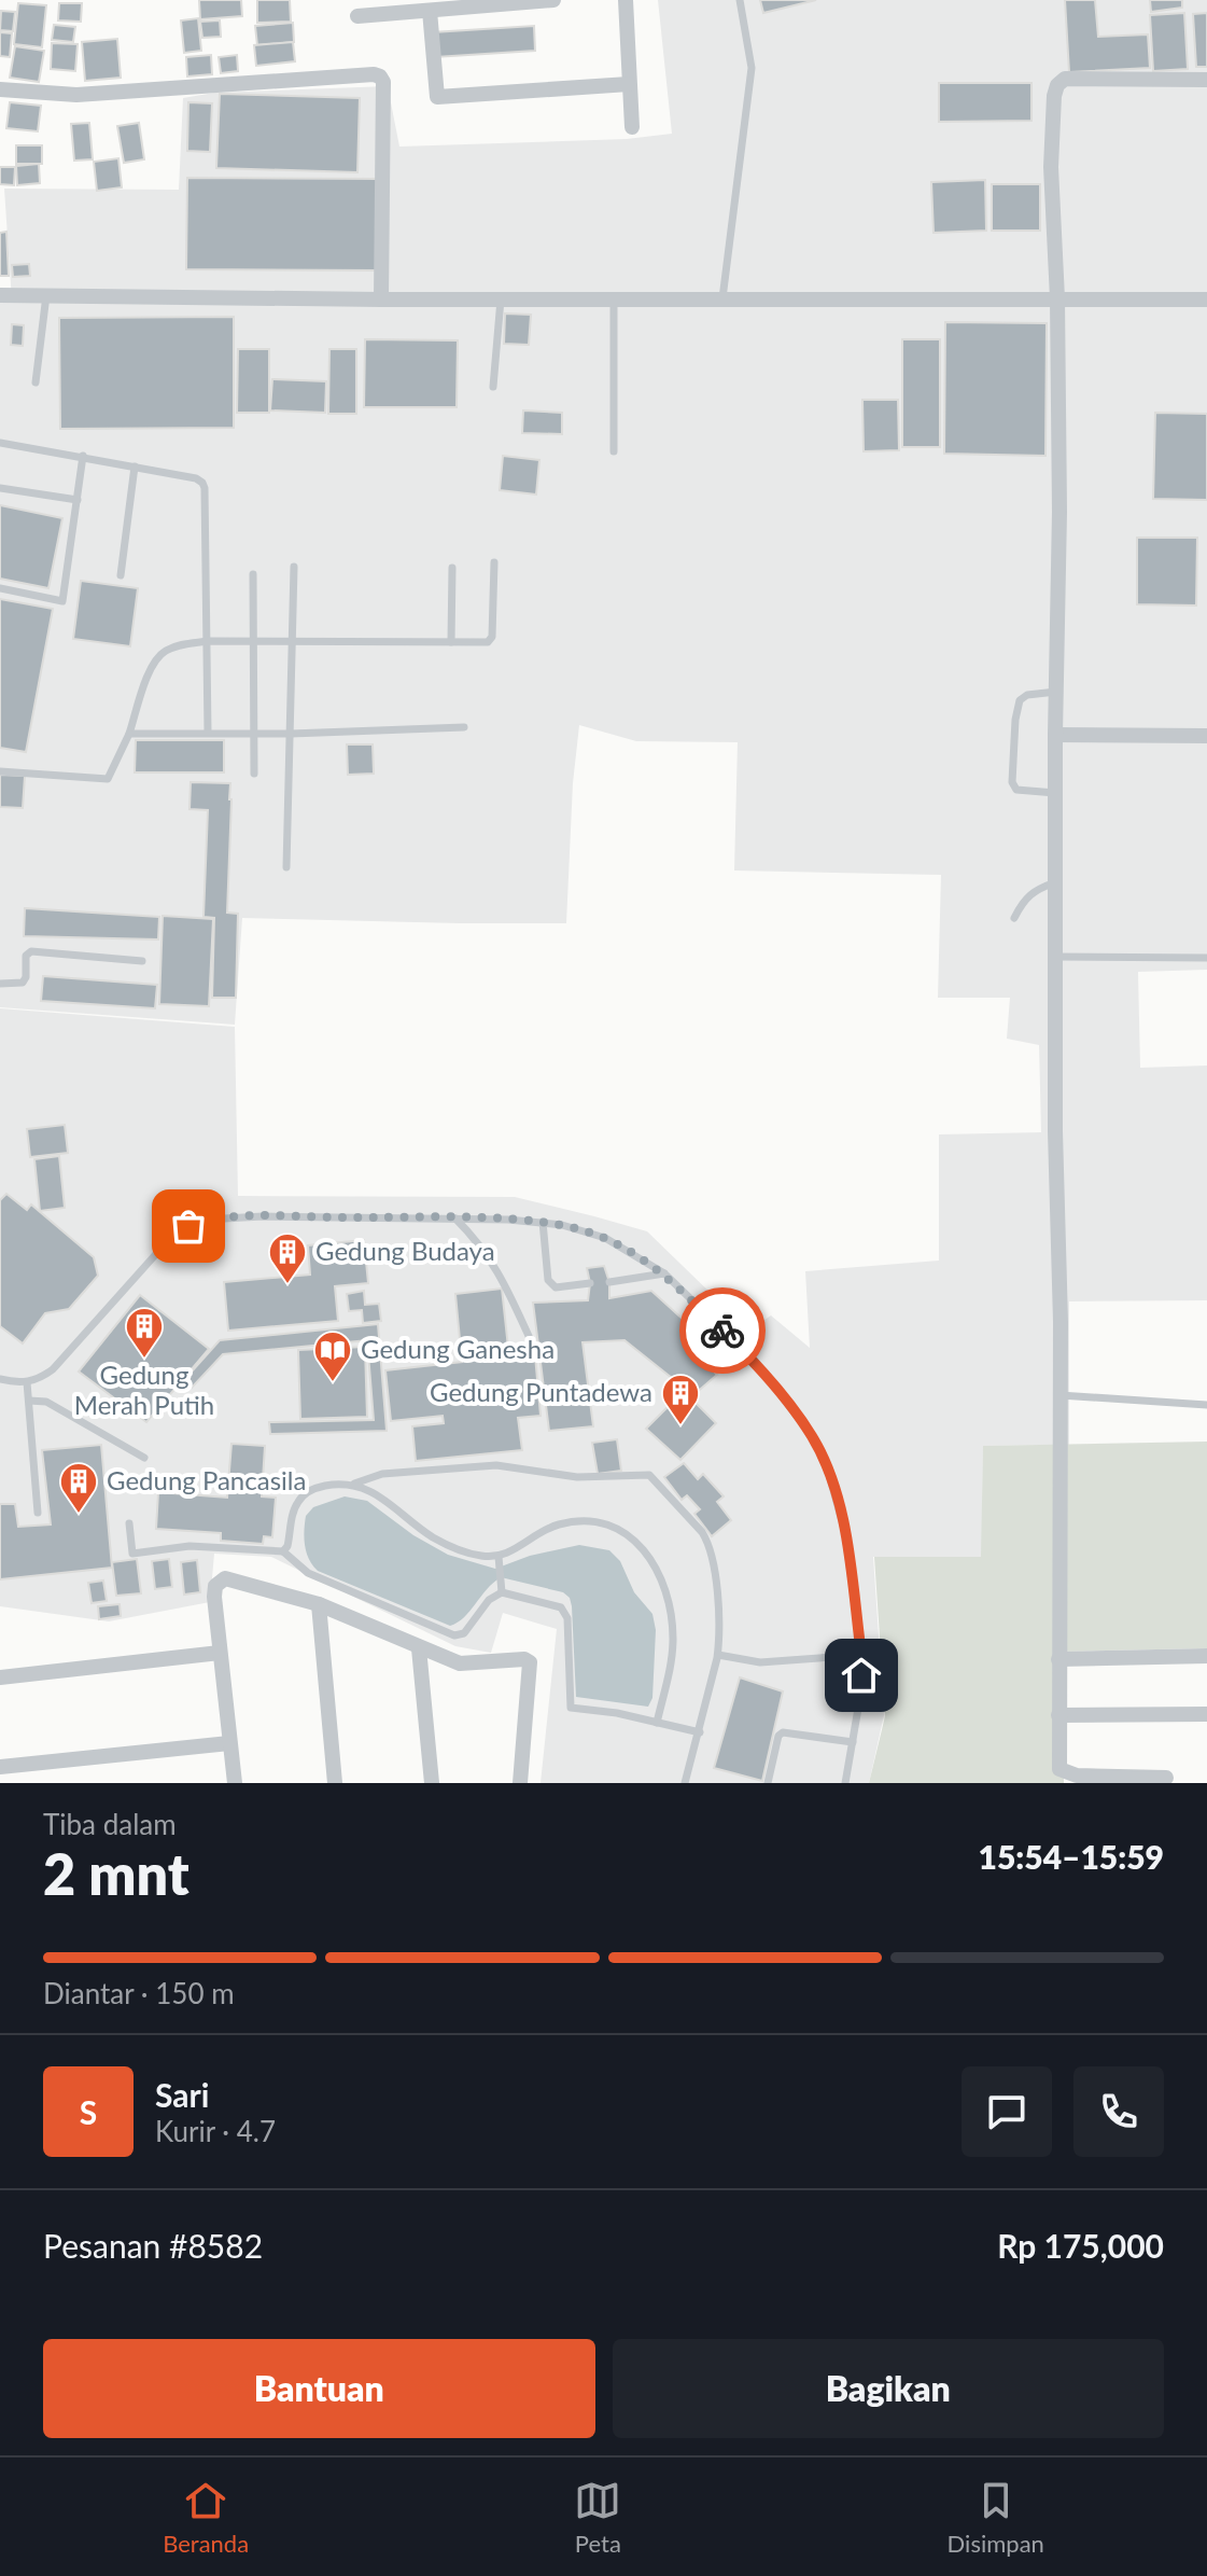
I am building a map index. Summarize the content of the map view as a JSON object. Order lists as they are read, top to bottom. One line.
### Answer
{"places":{"building":["Gedung Budaya","Gedung Merah Putih","Gedung Puntadewa","Gedung Pancasila"],"library":["Gedung Ganesha"]},"page":{"heading":["2 mnt","Tiba dalam","15:54–15:59"],"panel":["Sari","Kurir · 4.7","Pesanan #8582","Rp 175,000"],"bar":"Diantar · 150 m","round":"S","buttons":["Bantuan","Bagikan"],"tabs":["Beranda","Peta","Disimpan"]}}
